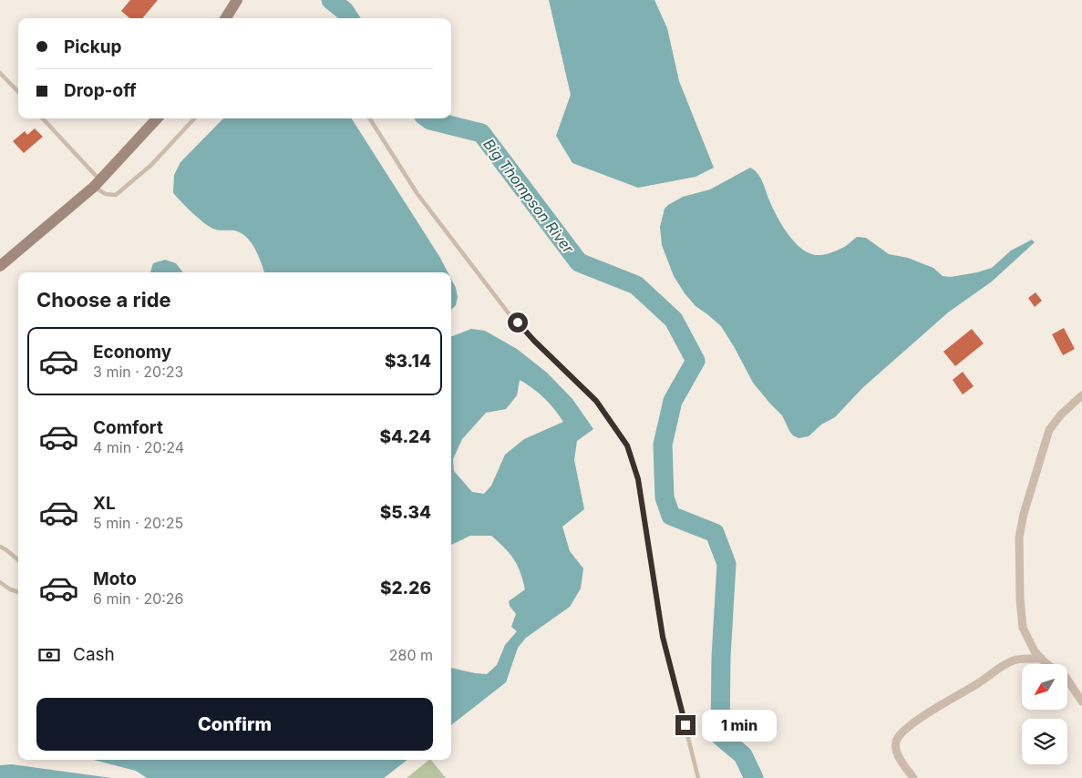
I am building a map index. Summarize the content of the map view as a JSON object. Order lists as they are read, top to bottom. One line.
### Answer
{"water":["Big Thompson River"],"north":"bottom left","page":{"banner":["Pickup","Drop-off"],"heading":"Choose a ride","list":[{"name":"Economy","note":"3 min · 20:23","value":"$3.14"},{"name":"Comfort","note":"4 min · 20:24","value":"$4.24"},{"name":"XL","note":"5 min · 20:25","value":"$5.34"},{"name":"Moto","note":"6 min · 20:26","value":"$2.26"}],"pay":["Cash","280 m"],"buttons":"Confirm","bubble":"1 min"}}
